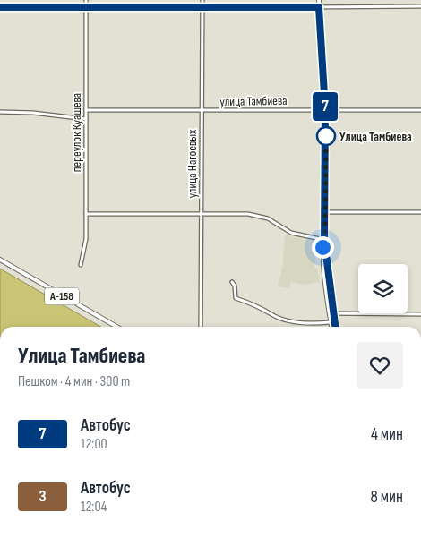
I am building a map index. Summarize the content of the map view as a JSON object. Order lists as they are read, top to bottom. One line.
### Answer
{"streets":{"main road":["А-158"],"street":["улица Тамбиева","переулок Куашева","улица Нагоевых"]},"crossings":[["улица Тамбиева","переулок Куашева"],["улица Тамбиева","улица Нагоевых"]],"places":["Улица Тамбиева"],"lines":["bus line 7"],"page":{"on_map":"7","heading":["Улица Тамбиева","Пешком · 4 мин · 300 m"],"list":[{"mark":"7","name":"Автобус","note":"12:00","value":"4 мин"},{"mark":"3","name":"Автобус","note":"12:04","value":"8 мин"}]}}
